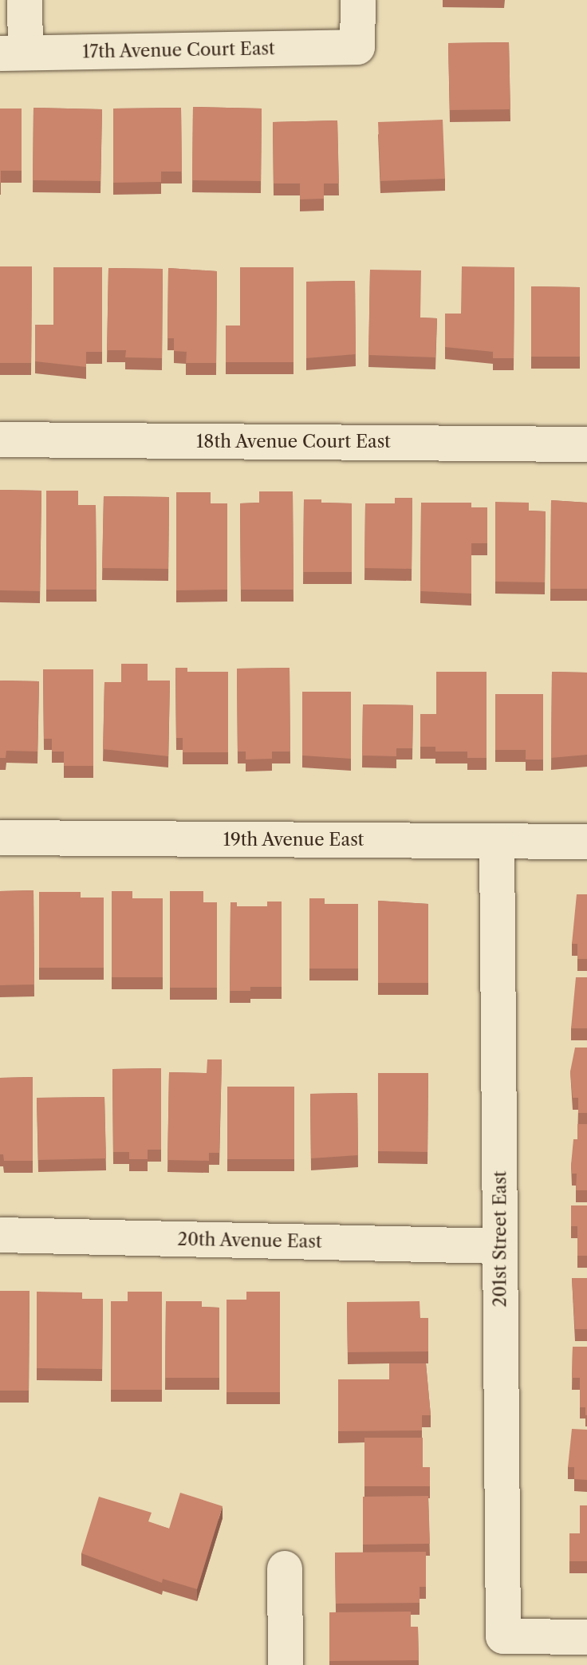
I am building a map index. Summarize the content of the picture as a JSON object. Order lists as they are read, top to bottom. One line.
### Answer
{"streets":{"street":["17th Avenue Court East","18th Avenue Court East","19th Avenue East","201st Street East","20th Avenue East"]},"crossings":[["19th Avenue East","201st Street East"],["201st Street East","20th Avenue East"]]}
